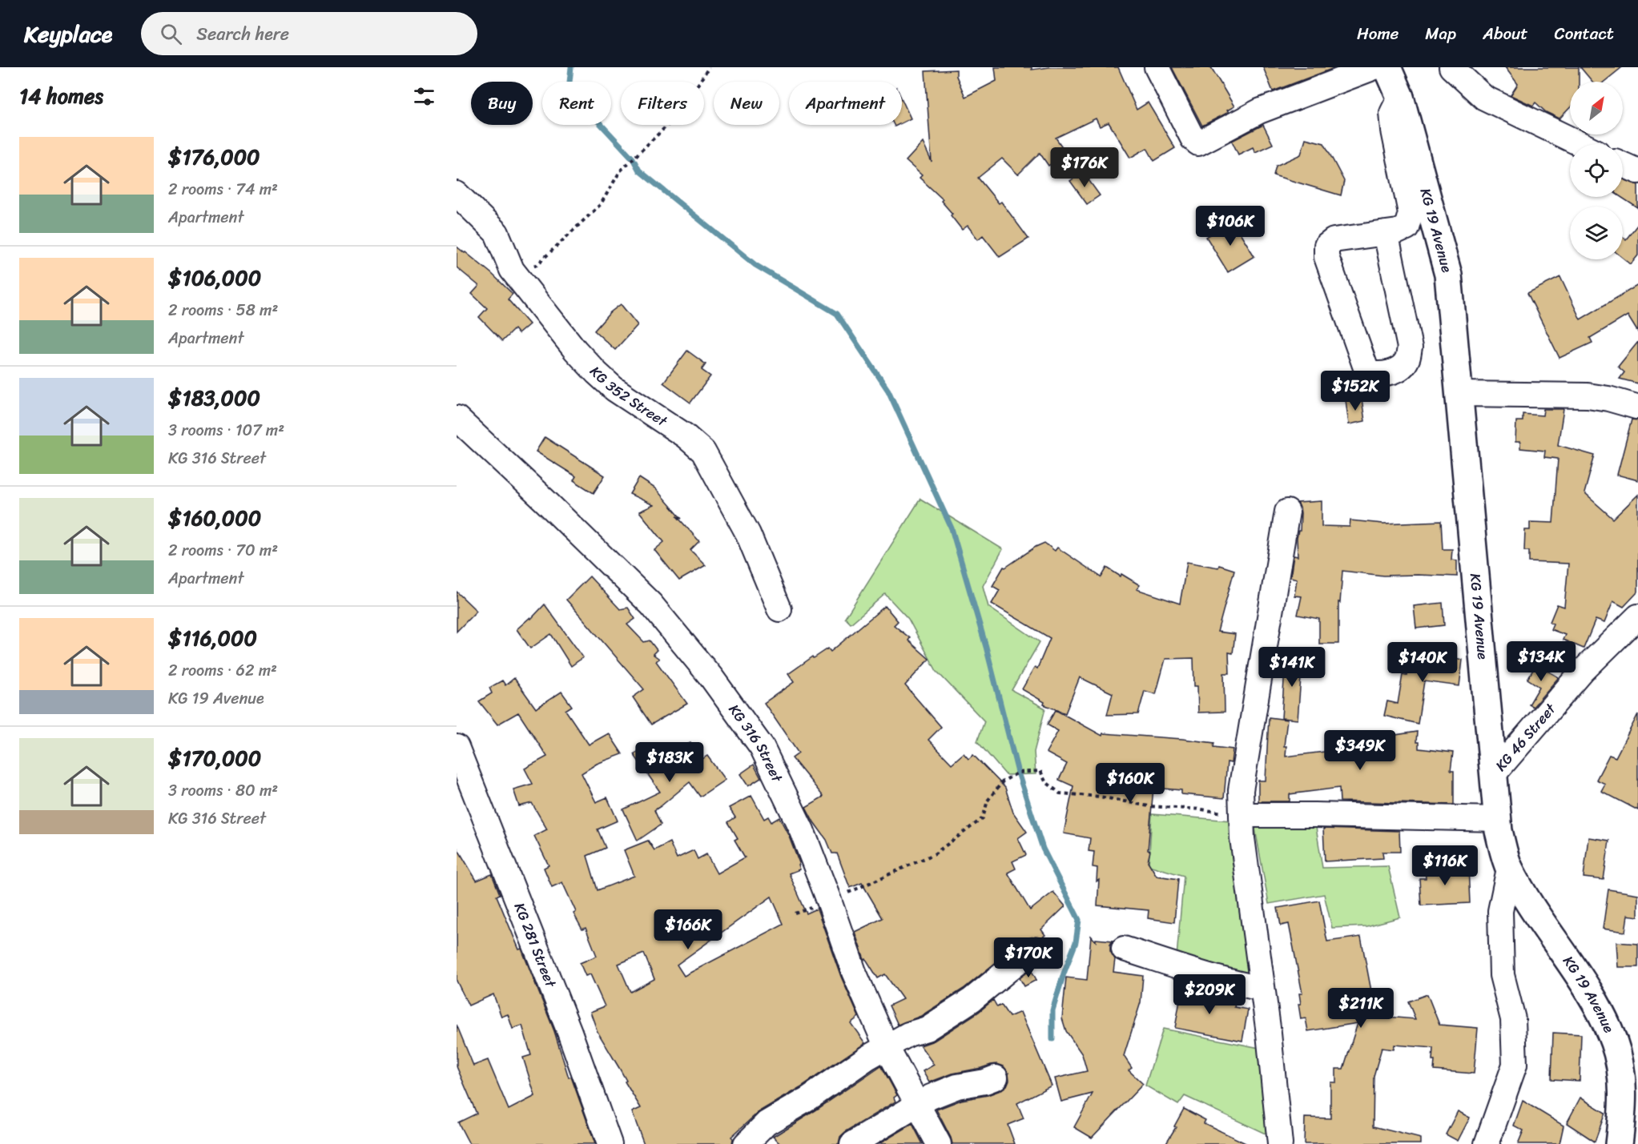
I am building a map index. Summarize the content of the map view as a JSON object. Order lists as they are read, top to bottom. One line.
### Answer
{"streets":{"main road":["KG 19 Avenue"],"street":["KG 352 Street","KG 46 Street","KG 316 Street","KG 281 Street"]},"crossings":[["KG 19 Avenue","KG 46 Street"]],"north":"top right","page":{"header":"Keyplace","search":"Search here","nav":["Home","Map","About","Contact"],"heading":"14 homes","chip":["Buy","Rent","Filters","New","Apartment"],"list":[{"name":"$176,000","note":"2 rooms · 74 m² · Apartment"},{"name":"$106,000","note":"2 rooms · 58 m² · Apartment"},{"name":"$183,000","note":"3 rooms · 107 m² · KG 316 Street"},{"name":"$160,000","note":"2 rooms · 70 m² · Apartment"},{"name":"$116,000","note":"2 rooms · 62 m² · KG 19 Avenue"},{"name":"$170,000","note":"3 rooms · 80 m² · KG 316 Street"}],"price":["$176K","$106K","$152K","$134K","$140K","$141K","$349K","$183K","$160K","$116K","$166K","$170K","$209K","$211K"]}}
